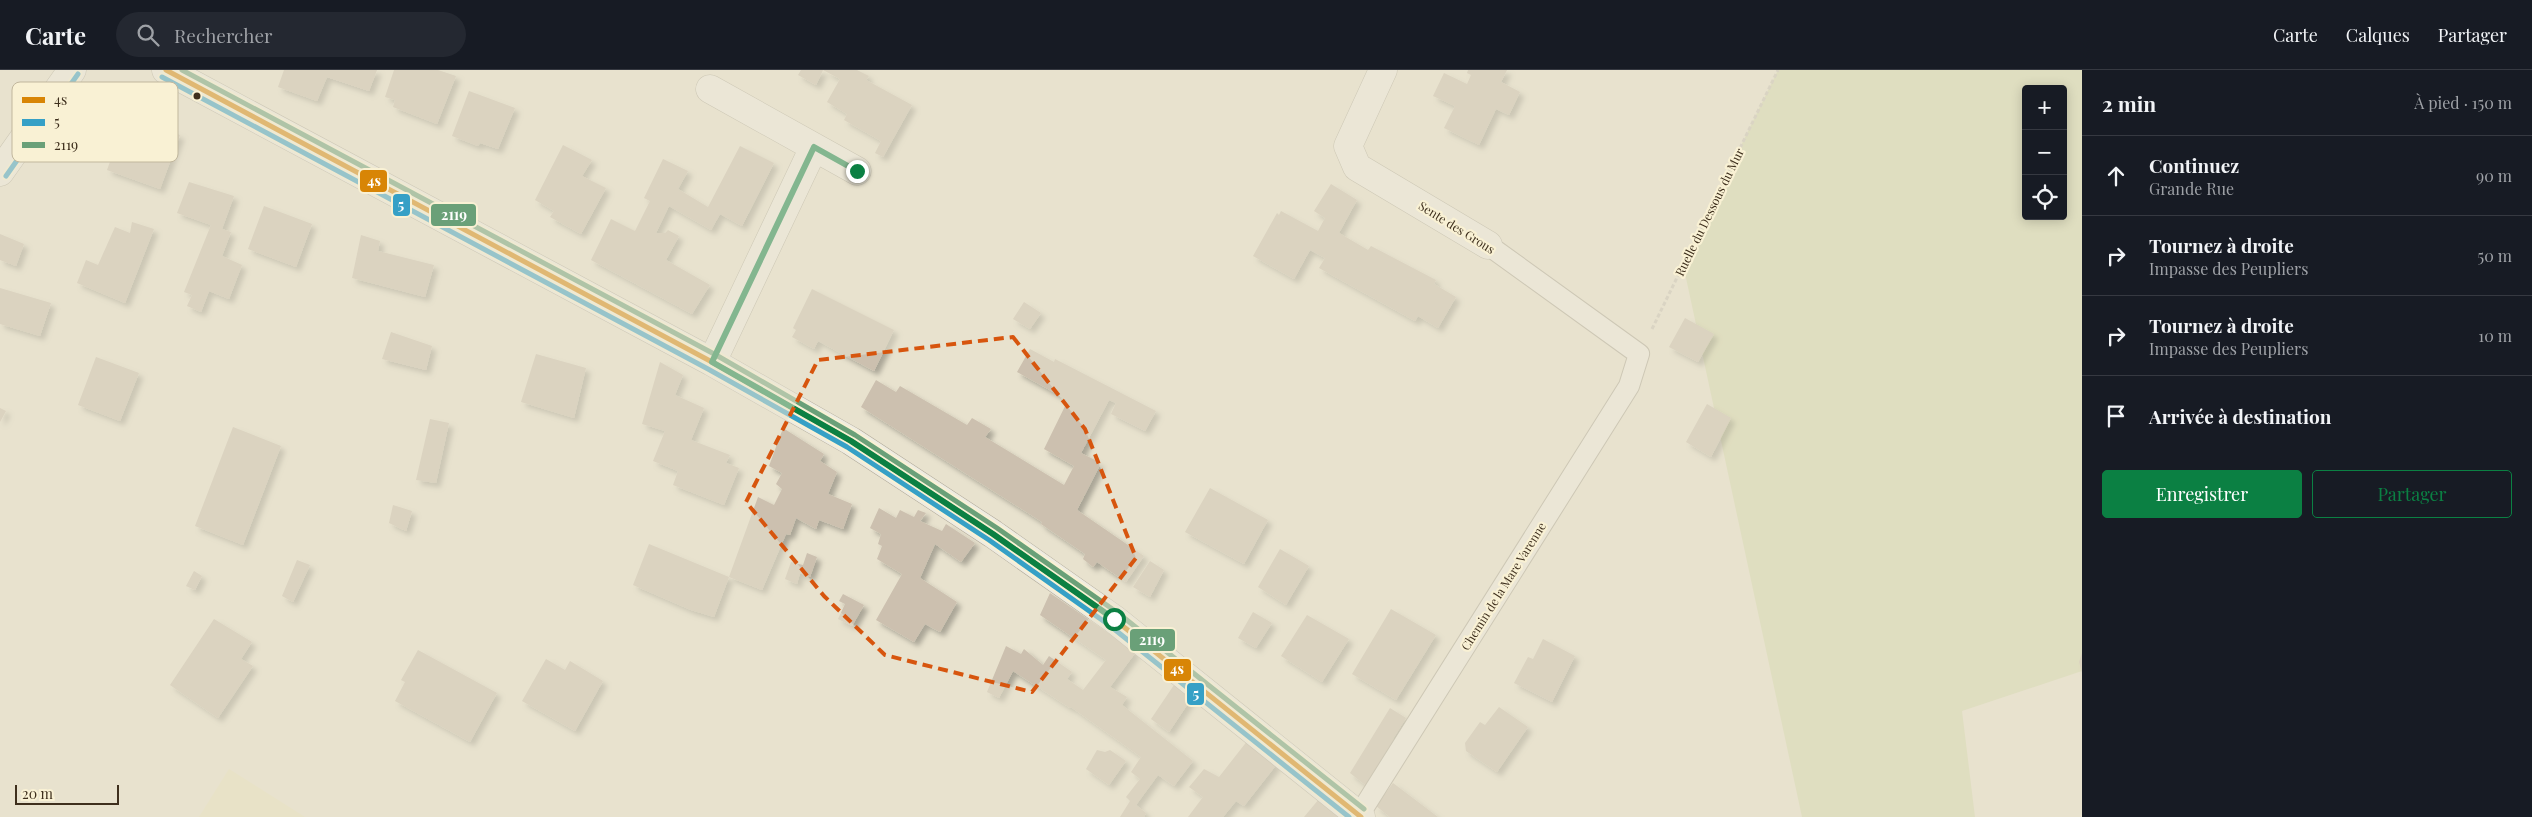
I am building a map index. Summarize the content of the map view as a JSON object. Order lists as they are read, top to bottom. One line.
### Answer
{"streets":{"street":["Sente des Grous"],"lane":["Chemin de la Mare Varenne"],"path":["Ruelle du Dessous du Mur"]},"crossings":[["Ruelle du Dessous du Mur","Sente des Grous"],["Ruelle du Dessous du Mur","Chemin de la Mare Varenne"],["Sente des Grous","Chemin de la Mare Varenne"]],"lines":["transit line 4s","transit line 2119","transit line 5"],"legend":["4s","5","2119"],"scale_bar":"20 m","page":{"header":"Carte","search":"Rechercher","nav":["Carte","Calques","Partager"],"heading":["2 min","À pied · 150 m"],"map_buttons":["+","−"],"list":[["Continuez","Grande Rue","90 m"],["Tournez à droite","Impasse des Peupliers","50 m"],["Tournez à droite","Impasse des Peupliers","10 m"],"Arrivée à destination"],"buttons":["Enregistrer","Partager"],"scale":"20 m"}}
